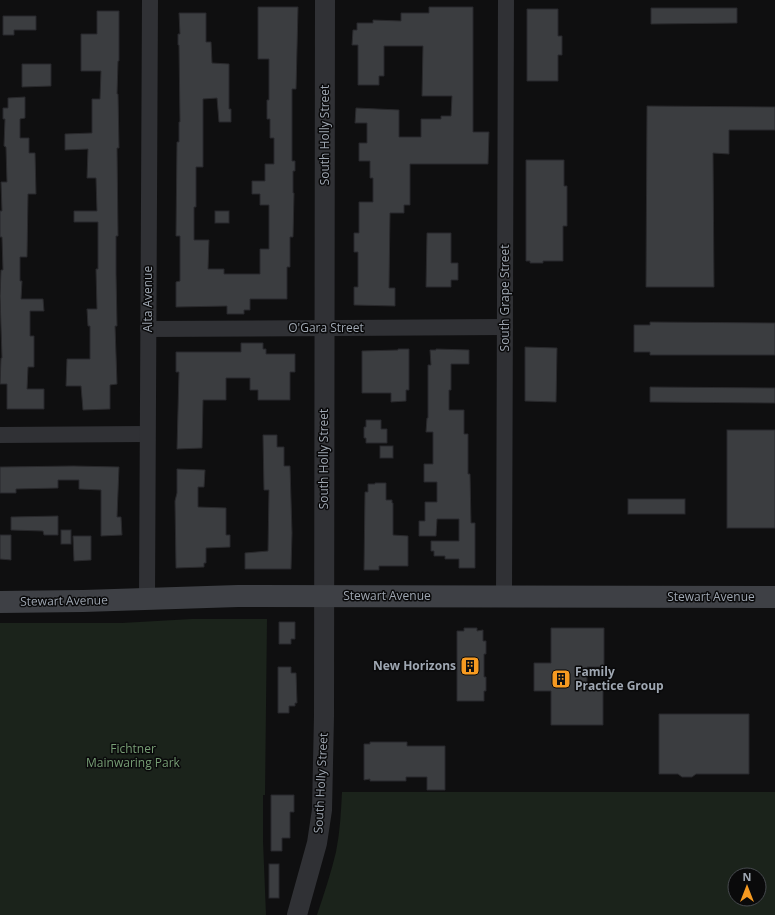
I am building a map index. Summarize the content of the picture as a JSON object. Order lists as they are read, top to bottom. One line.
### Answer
{"streets":{"main road":["Stewart Avenue"],"street":["South Holly Street","South Grape Street","Alta Avenue","O'Gara Street"]},"crossings":[["South Holly Street","O'Gara Street"],["South Holly Street","Stewart Avenue"],["South Grape Street","O'Gara Street"],["South Grape Street","Stewart Avenue"],["Alta Avenue","O'Gara Street"],["Alta Avenue","Stewart Avenue"]],"parks":["Fichtner Mainwaring Park"],"places":{"building":["New Horizons","Family Practice Group"]},"north":"top"}
